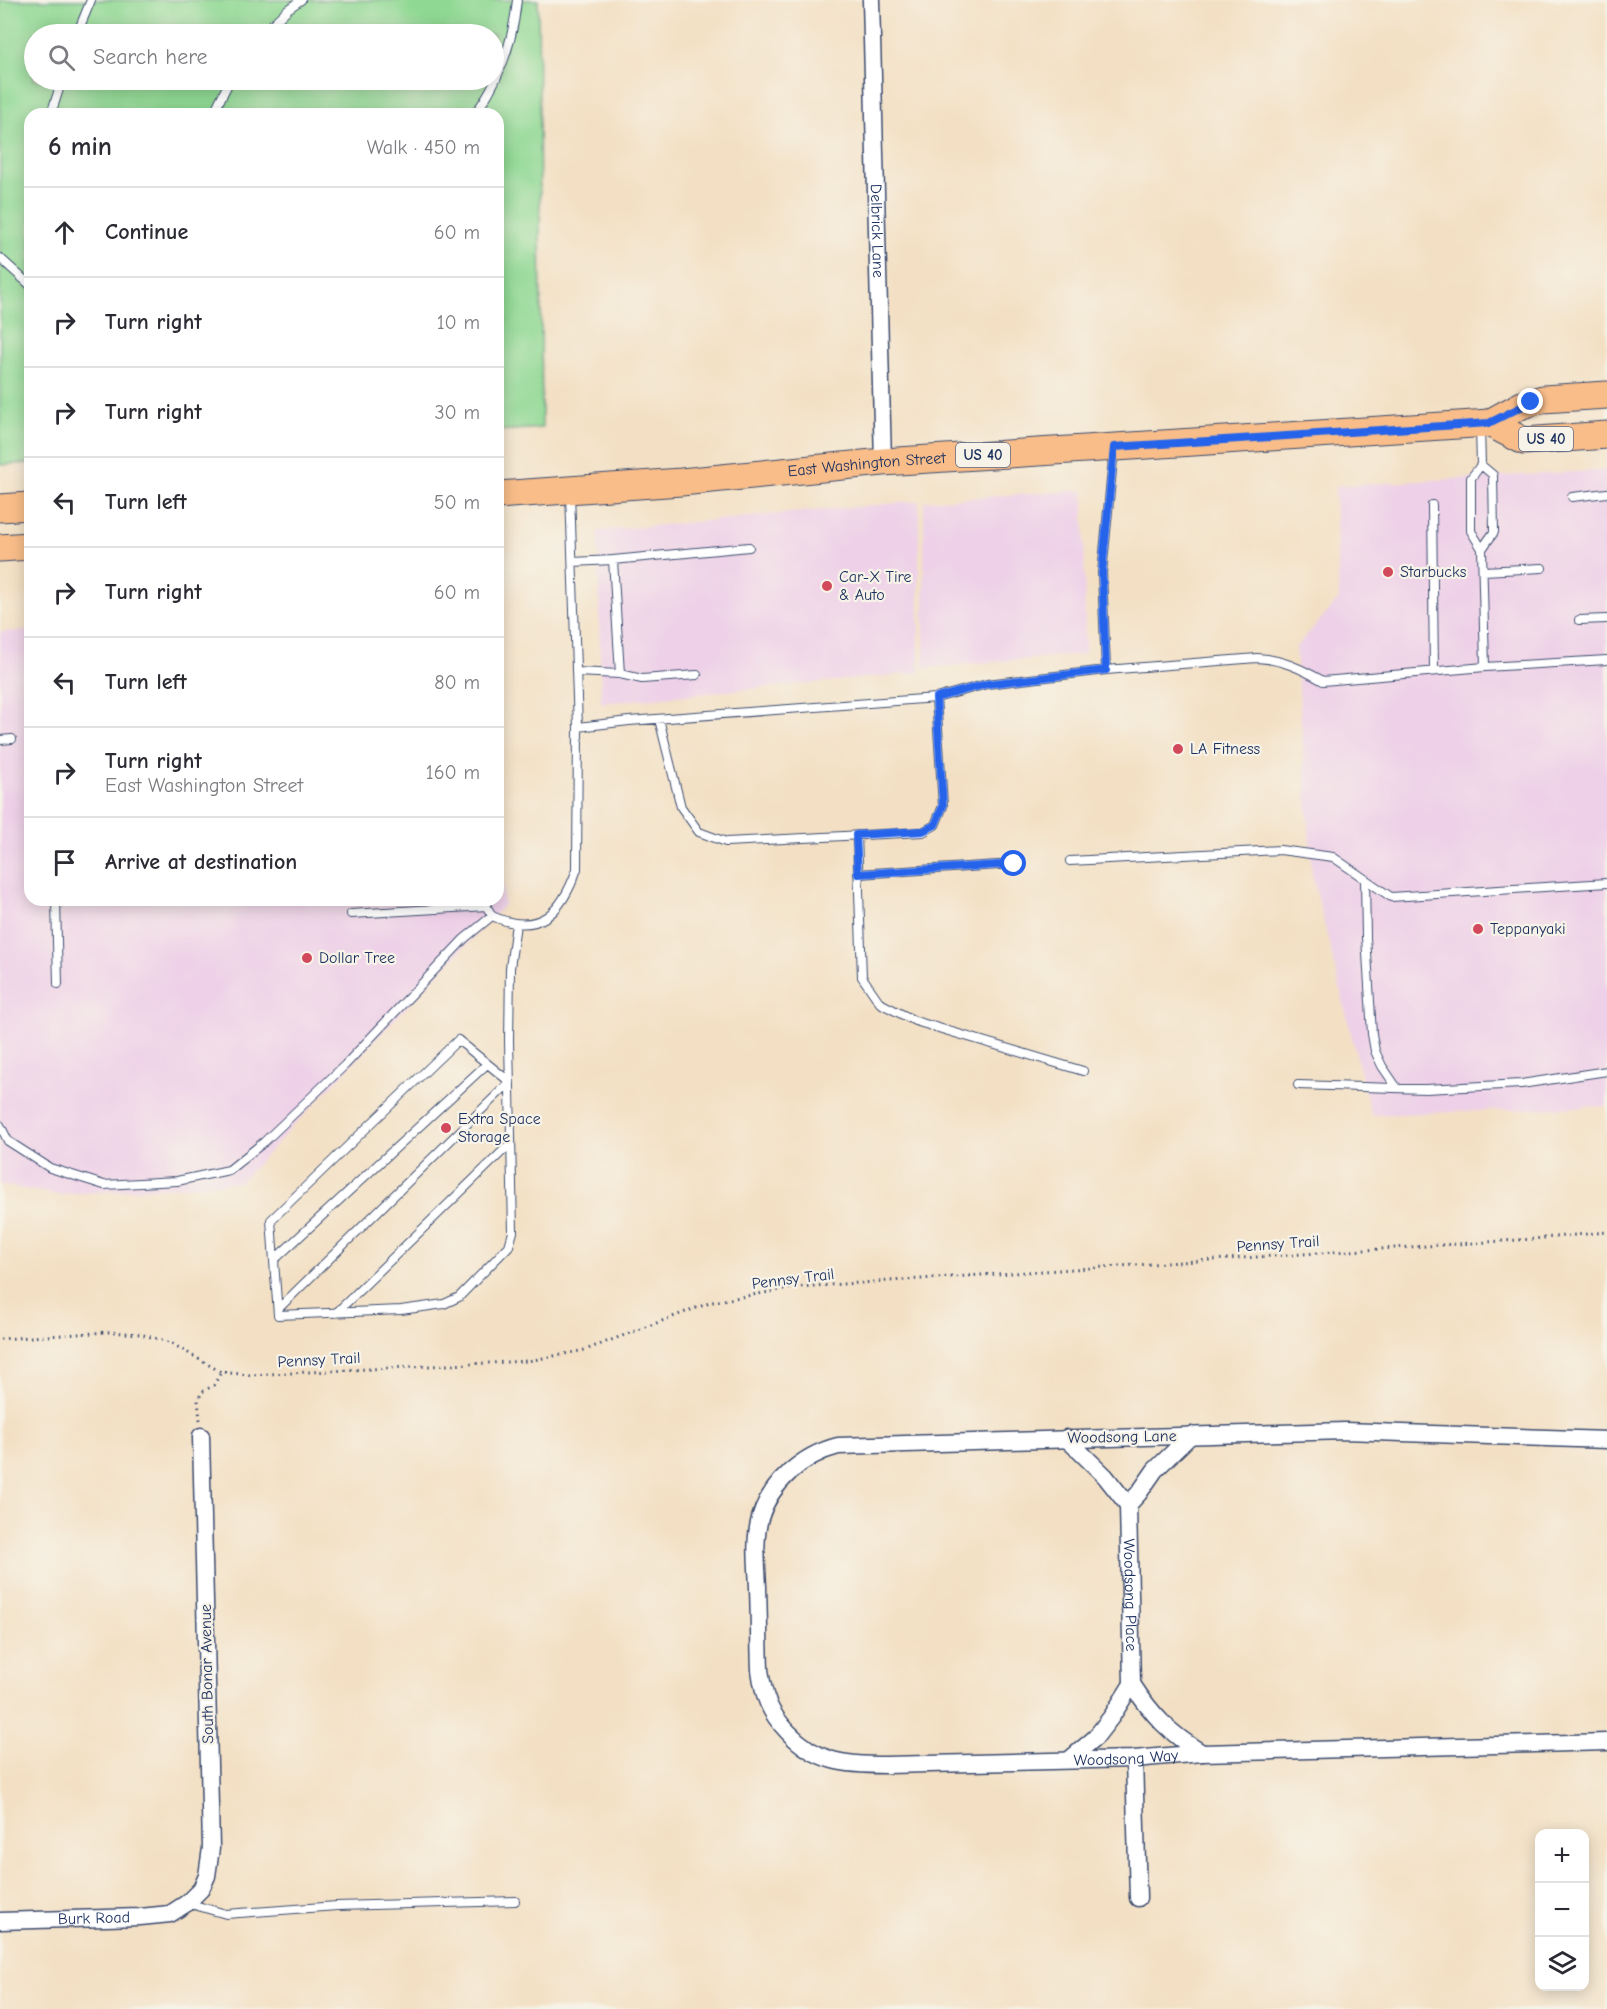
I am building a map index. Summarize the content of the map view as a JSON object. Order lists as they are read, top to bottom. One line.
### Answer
{"streets":{"main road":["US 40","East Washington Street"],"street":["Delbrick Lane","Woodsong Lane","Woodsong Place","South Bonar Avenue","Woodsong Way","Burk Road"],"path":["Pennsy Trail"]},"crossings":[["Delbrick Lane","East Washington Street"],["US 40","East Washington Street"],["Woodsong Lane","Woodsong Way"],["South Bonar Avenue","Burk Road"]],"places":["Starbucks","Car-X Tire & Auto","LA Fitness","Teppanyaki","Dollar Tree","Extra Space Storage"],"page":{"search":"Search here","heading":["6 min","Walk · 450 m"],"list":[["Continue","60 m"],["Turn right","10 m"],["Turn right","30 m"],["Turn left","50 m"],["Turn right","60 m"],["Turn left","80 m"],["Turn right","East Washington Street","160 m"],"Arrive at destination"],"map_buttons":["+","−"]}}
